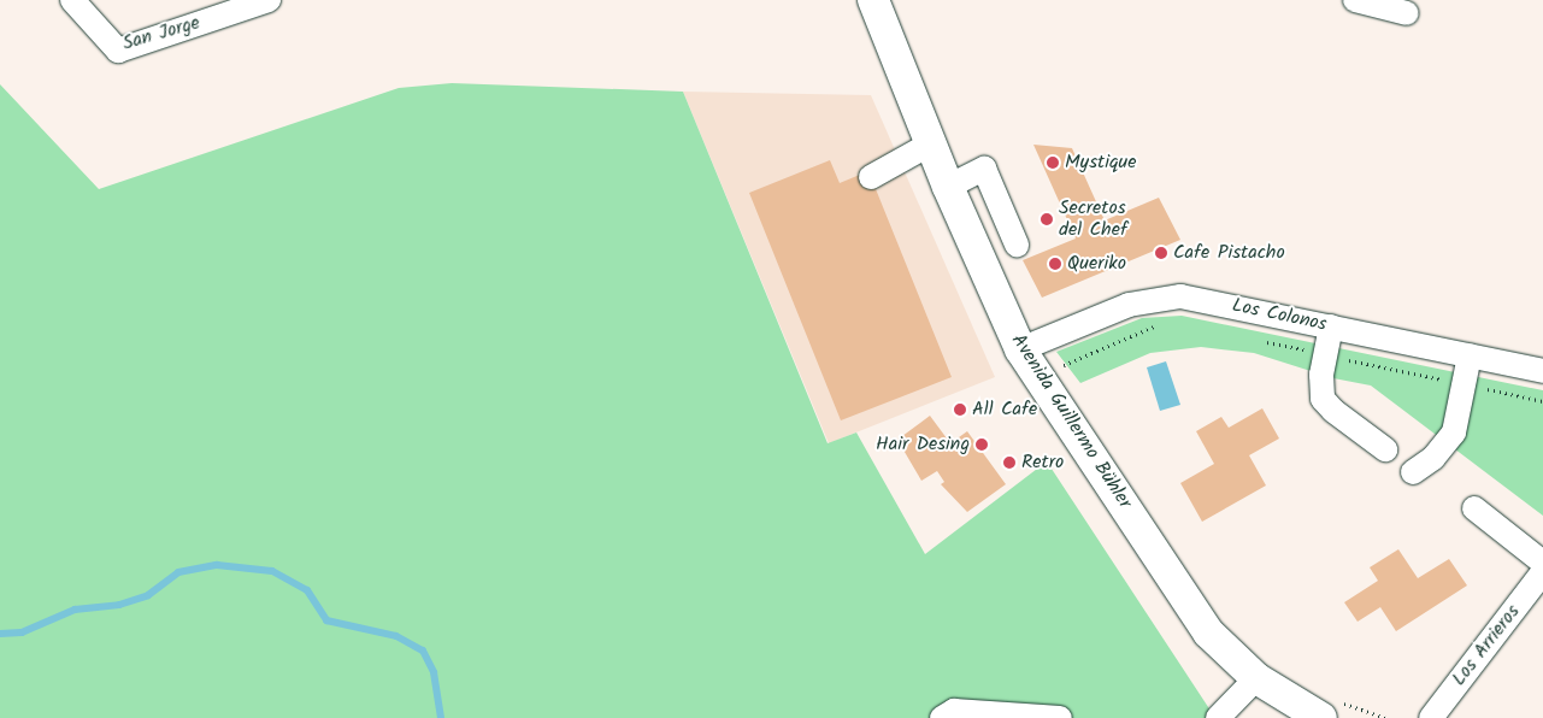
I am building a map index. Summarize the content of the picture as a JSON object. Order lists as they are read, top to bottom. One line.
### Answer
{"streets":{"main road":["Avenida Guillermo Bühler"],"street":["San Jorge","Los Colonos","Los Arrieros"]},"crossings":[["Los Colonos","Avenida Guillermo Bühler"]],"places":["Mystique","Secretos del Chef","Cafe Pistacho","Queriko","All Cafe","Hair Desing","Retro"]}
